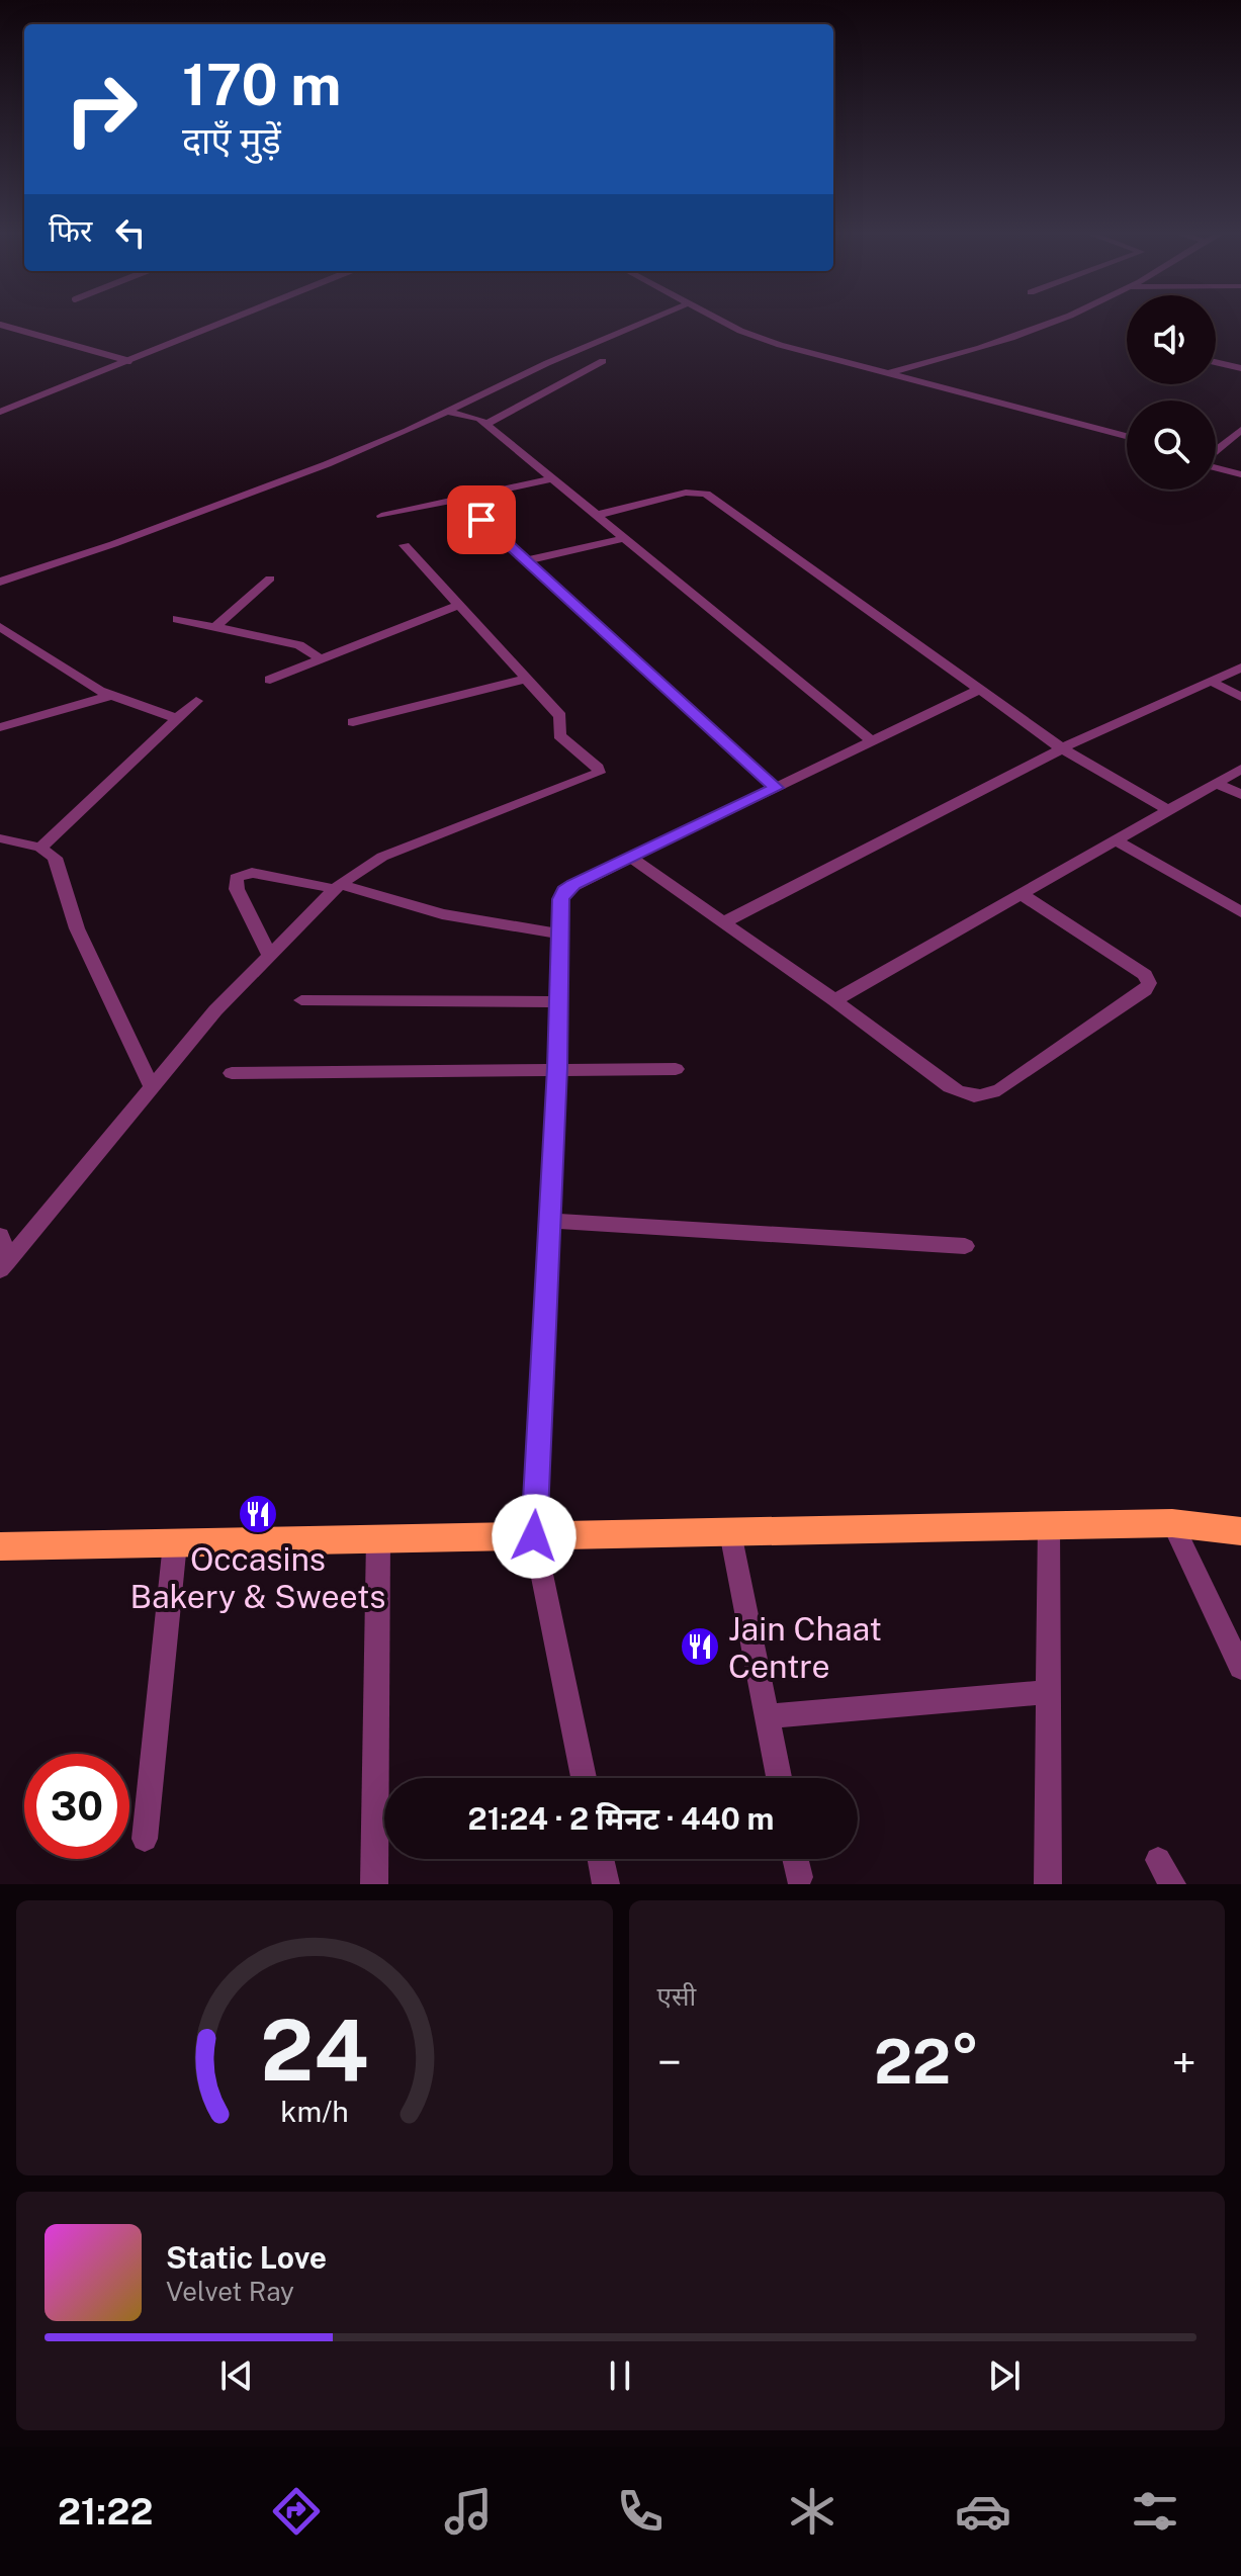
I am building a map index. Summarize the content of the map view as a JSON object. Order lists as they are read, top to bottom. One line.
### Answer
{"places":{"restaurant":["Occasins Bakery & Sweets","Jain Chaat Centre"]},"page":{"turn":["170 m","दाएँ मुड़ें"],"then":"फिर","limit":"30","trip":"21:24 · 2 मिनट · 440 m","tile":"एसी","heat":["−","22°","+"],"song":["Static Love","Velvet Ray"],"tabs":"21:22","gauge":["24","km/h"]}}
